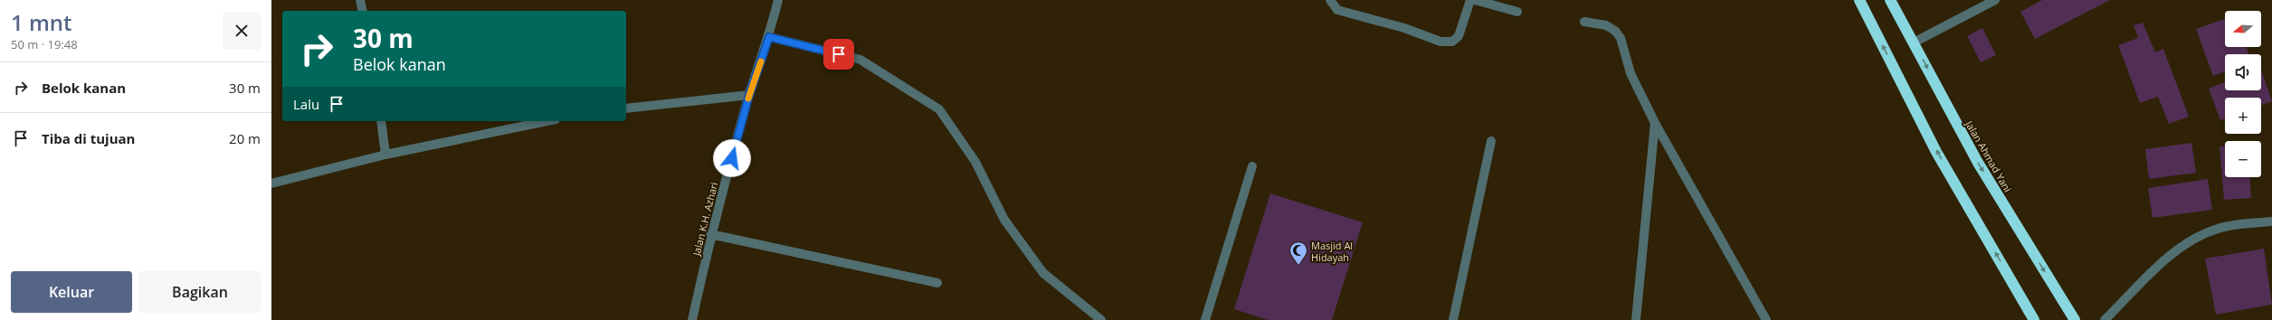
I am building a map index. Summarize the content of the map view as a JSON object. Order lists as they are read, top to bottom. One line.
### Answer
{"streets":{"highway":["Jalan Ahmad Yani"],"street":["Jalan K.H. Azhari"]},"places":{"mosque":["Masjid Al Hidayah"]},"north":"left","page":{"heading":["1 mnt","50 m · 19:48"],"map_buttons":["+","−"],"turn":["30 m","Belok kanan"],"list":[{"name":"Belok kanan","value":"30 m"},{"name":"Tiba di tujuan","value":"20 m"}],"then":"Lalu","buttons":["Keluar","Bagikan"]}}
